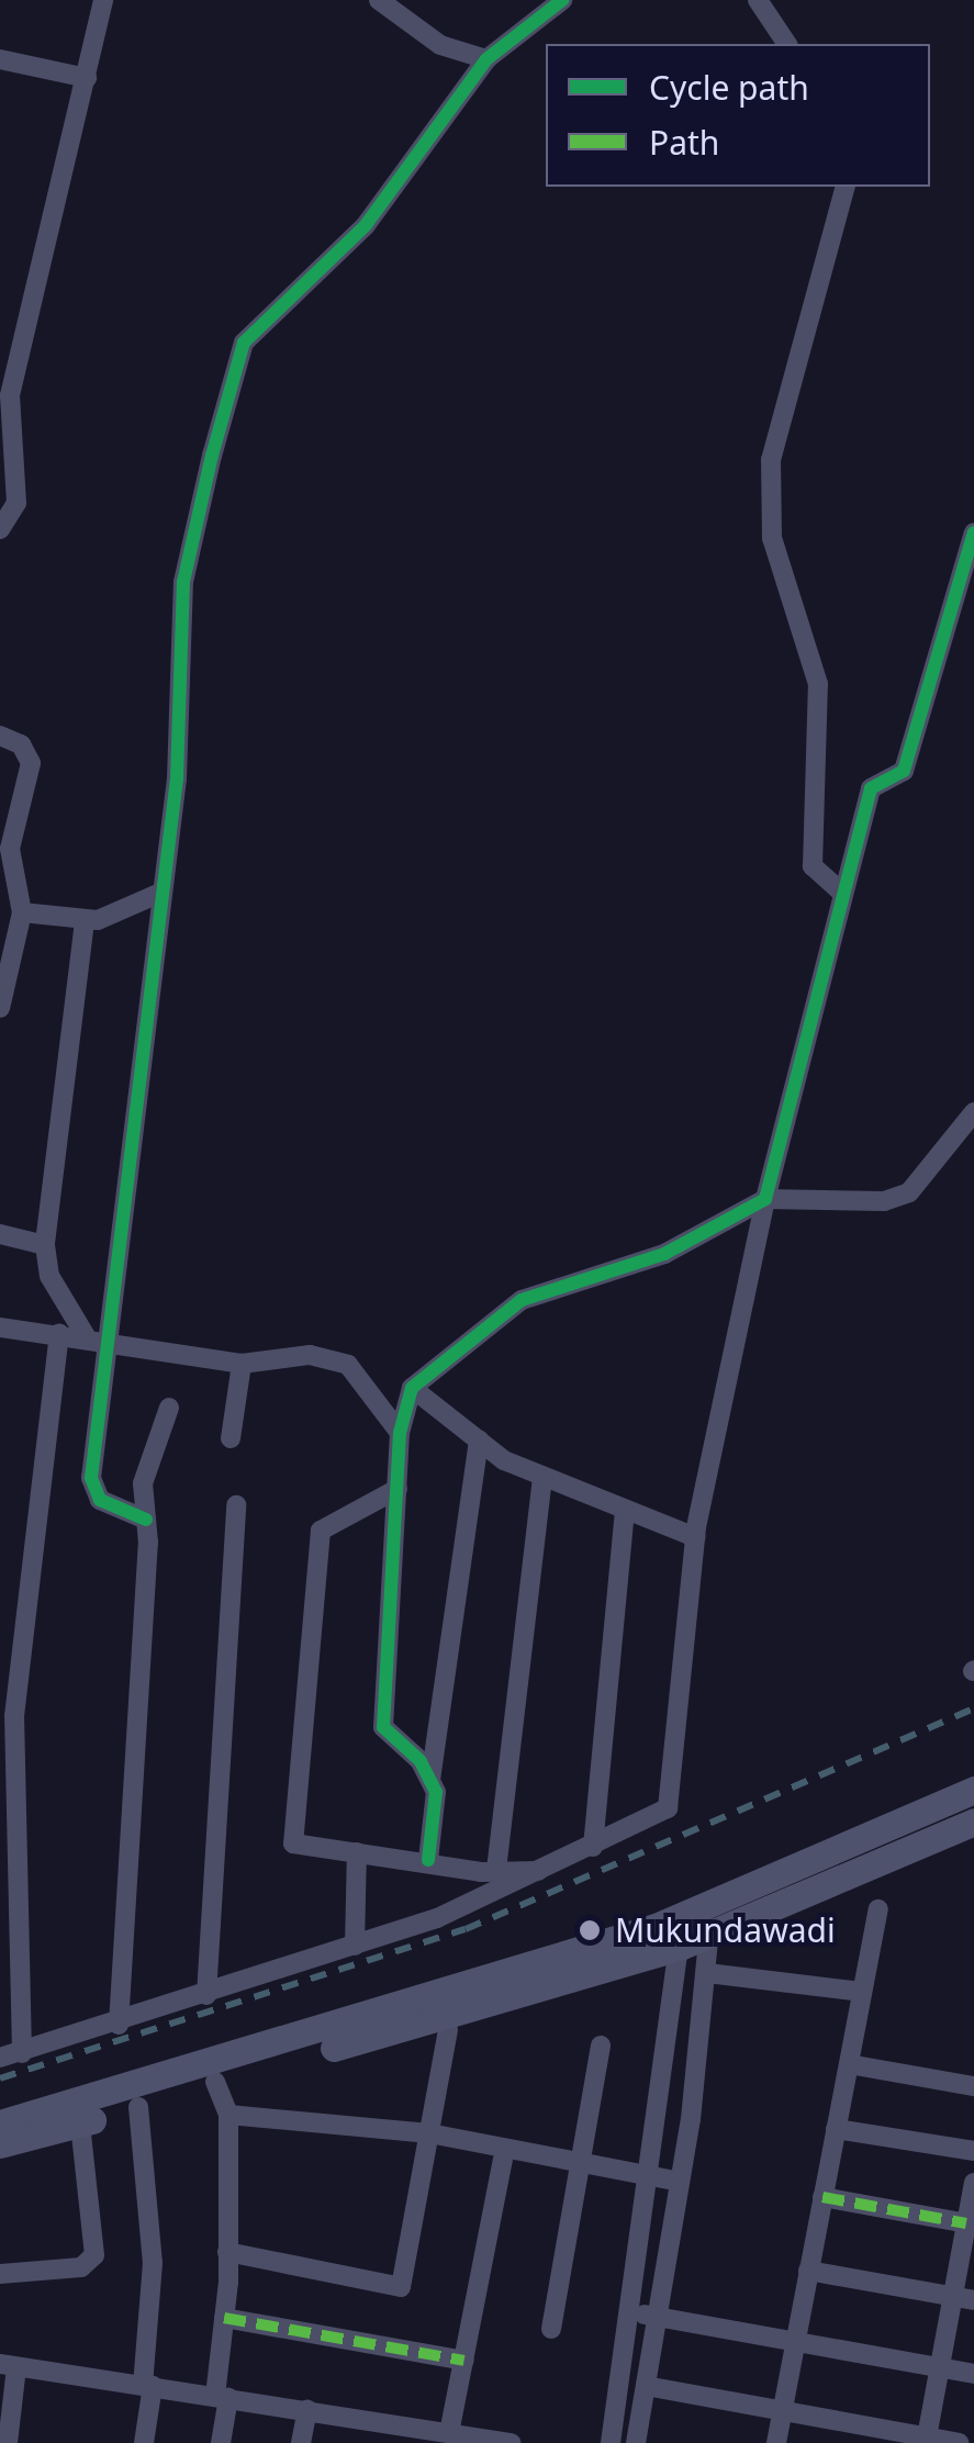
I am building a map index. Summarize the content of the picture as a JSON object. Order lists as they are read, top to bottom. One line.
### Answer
{"places":["Mukundawadi"],"legend":["Cycle path","Path"]}
